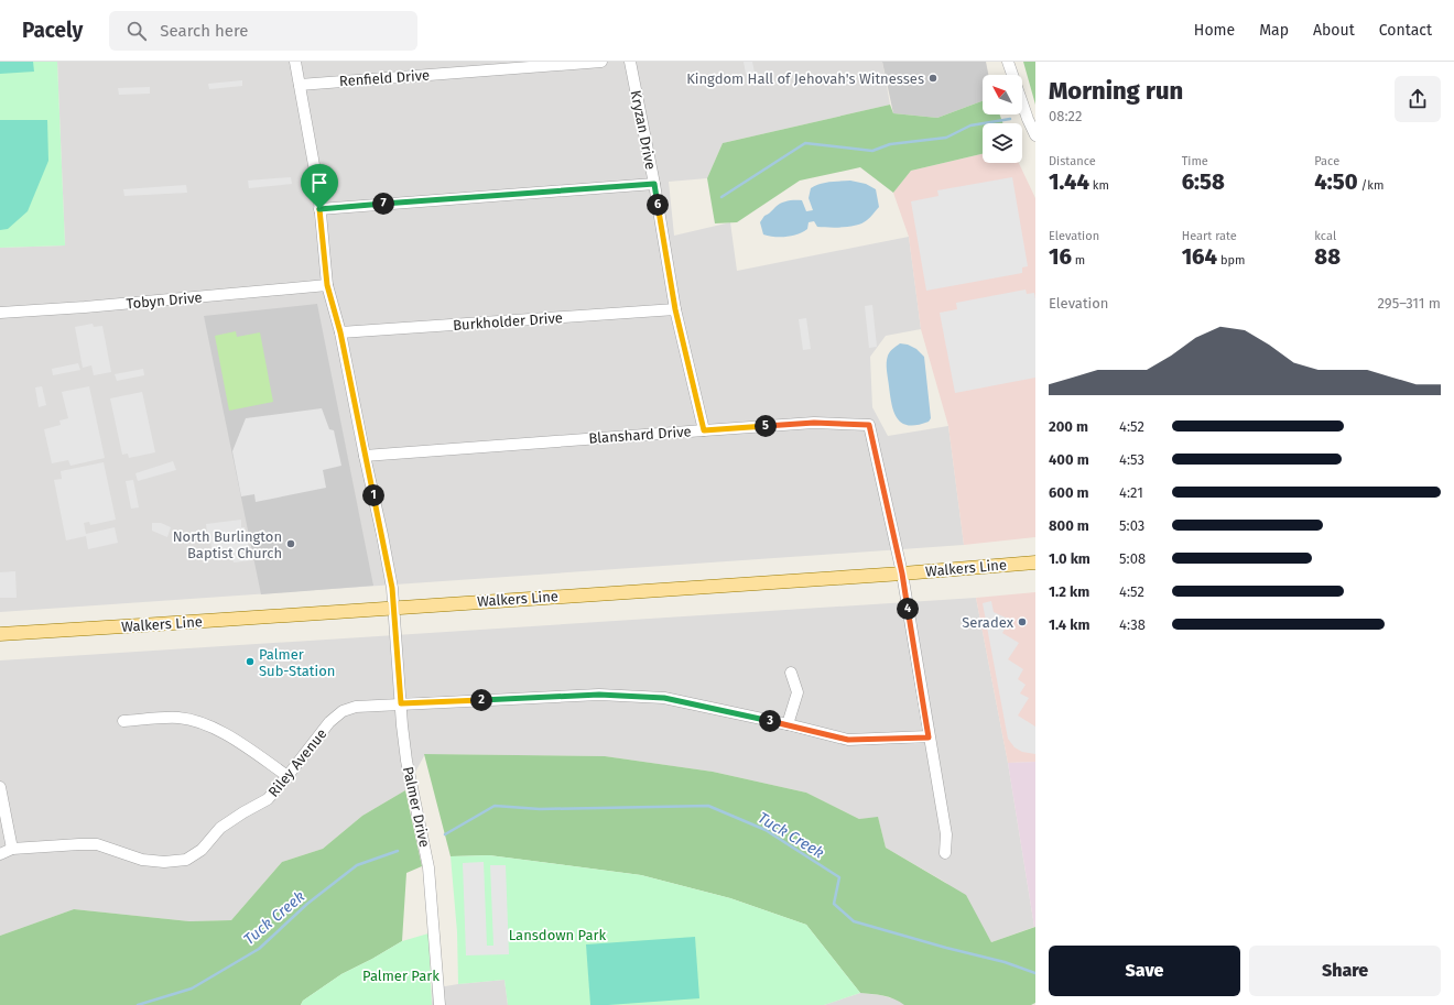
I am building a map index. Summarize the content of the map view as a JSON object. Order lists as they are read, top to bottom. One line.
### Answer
{"streets":{"main road":["Walkers Line"],"street":["Renfield Drive","Kryzan Drive","Tobyn Drive","Burkholder Drive","Blanshard Drive","Riley Avenue","Palmer Drive"]},"crossings":[["Renfield Drive","Palmer Drive"],["Kryzan Drive","Burkholder Drive"],["Kryzan Drive","Blanshard Drive"],["Tobyn Drive","Palmer Drive"],["Burkholder Drive","Palmer Drive"],["Blanshard Drive","Walkers Line"],["Blanshard Drive","Palmer Drive"],["Walkers Line","Palmer Drive"],["Riley Avenue","Palmer Drive"]],"water":["Tuck Creek"],"parks":["Lansdown Park","Palmer Park"],"places":["Kingdom Hall of Jehovah's Witnesses","North Burlington Baptist Church","Seradex","Palmer Sub-Station"],"north":"top left","page":{"header":"Pacely","search":"Search here","nav":["Home","Map","About","Contact"],"heading":["Morning run","08:22"],"stats":[["Distance","1.44 km"],["Time","6:58"],["Pace","4:50 /km"],["Elevation","16 m"],["Heart rate","164 bpm"],["kcal","88"]],"pins":["7","6","5","1","4","2","3"],"chart":["Elevation","295–311 m"],"list":[{"name":"200 m","note":"4:52"},{"name":"400 m","note":"4:53"},{"name":"600 m","note":"4:21"},{"name":"800 m","note":"5:03"},{"name":"1.0 km","note":"5:08"},{"name":"1.2 km","note":"4:52"},{"name":"1.4 km","note":"4:38"}],"buttons":["Save","Share"]}}
